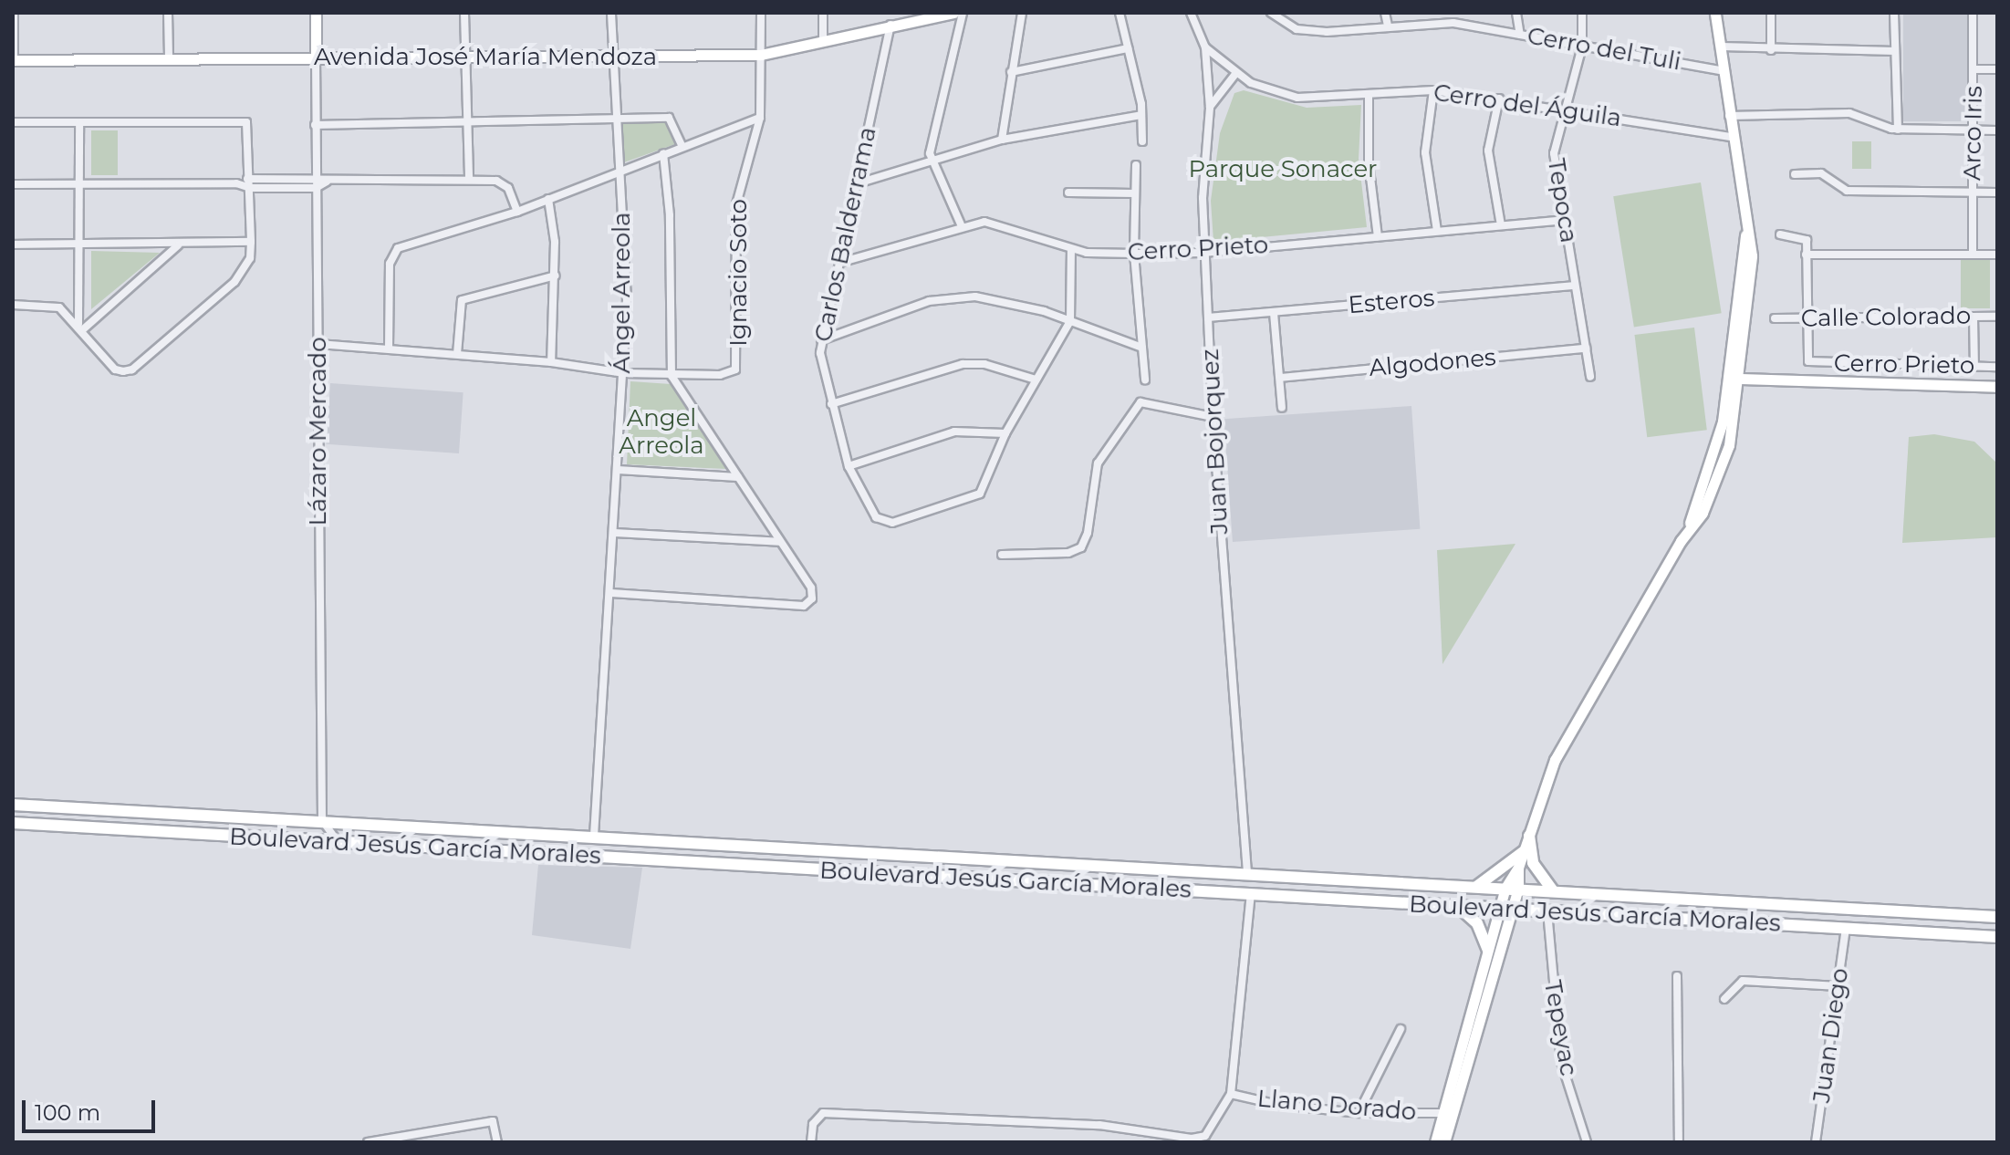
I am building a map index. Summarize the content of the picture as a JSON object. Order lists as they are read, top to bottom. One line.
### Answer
{"streets":{"main road":["Avenida José María Mendoza","Lázaro Mercado","Boulevard Jesús García Morales"],"street":["Cerro del Tuli","Cerro del Águila","Arco Iris","Tepoca","Carlos Balderrama","Cerro Prieto","Ignacio Soto","Ángel Arreola","Esteros","Calle Colorado","Algodones","Juan Bojorquez","Tepeyac","Juan Diego","Llano Dorado"]},"crossings":[["Cerro del Tuli","Tepoca"],["Avenida José María Mendoza","Carlos Balderrama"],["Avenida José María Mendoza","Ignacio Soto"],["Avenida José María Mendoza","Ángel Arreola"],["Avenida José María Mendoza","Lázaro Mercado"],["Cerro del Águila","Tepoca"],["Cerro del Águila","Juan Bojorquez"],["Tepoca","Cerro Prieto"],["Tepoca","Esteros"],["Tepoca","Algodones"],["Carlos Balderrama","Cerro Prieto"],["Cerro Prieto","Calle Colorado"],["Cerro Prieto","Juan Bojorquez"],["Ángel Arreola","Boulevard Jesús García Morales"],["Esteros","Juan Bojorquez"],["Lázaro Mercado","Boulevard Jesús García Morales"],["Juan Bojorquez","Boulevard Jesús García Morales"],["Boulevard Jesús García Morales","Tepeyac"],["Boulevard Jesús García Morales","Juan Diego"]],"parks":["Parque Sonacer","Angel Arreola"],"scale_bar":"100 m"}
